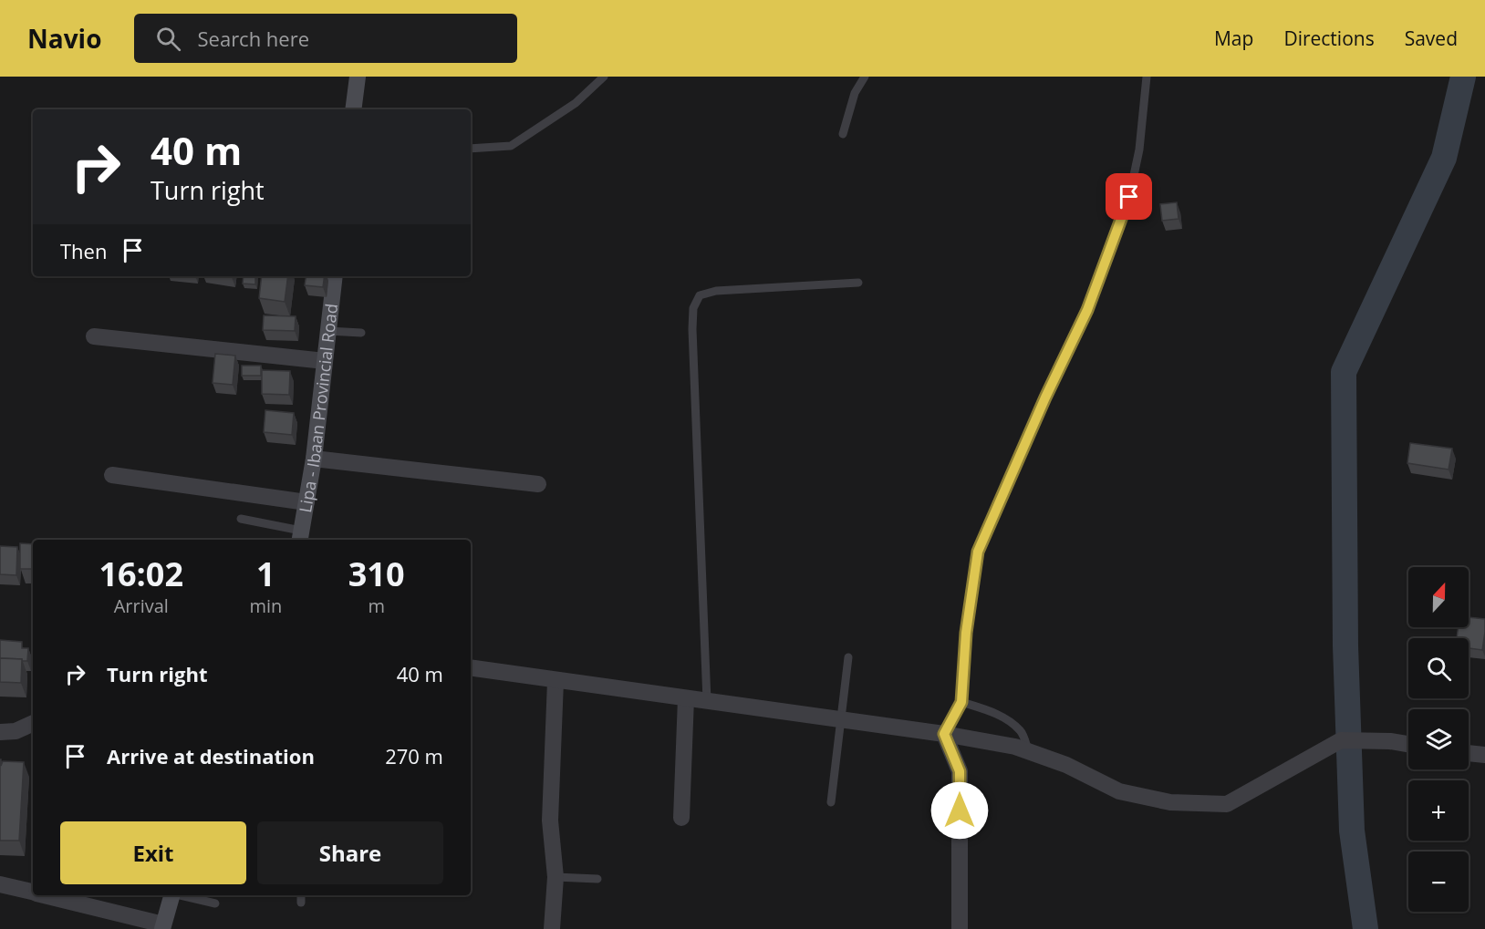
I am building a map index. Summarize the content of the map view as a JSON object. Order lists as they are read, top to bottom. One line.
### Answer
{"streets":{"main road":["Lipa - Ibaan Provincial Road"]},"north":"top","page":{"header":"Navio","search":"Search here","nav":["Map","Directions","Saved"],"turn":["40 m","Turn right"],"then":"Then","eta":["16:02","Arrival","1","min","310","m"],"map_buttons":["+","−"],"list":[{"name":"Turn right","value":"40 m"},{"name":"Arrive at destination","value":"270 m"}],"buttons":["Exit","Share"]}}
